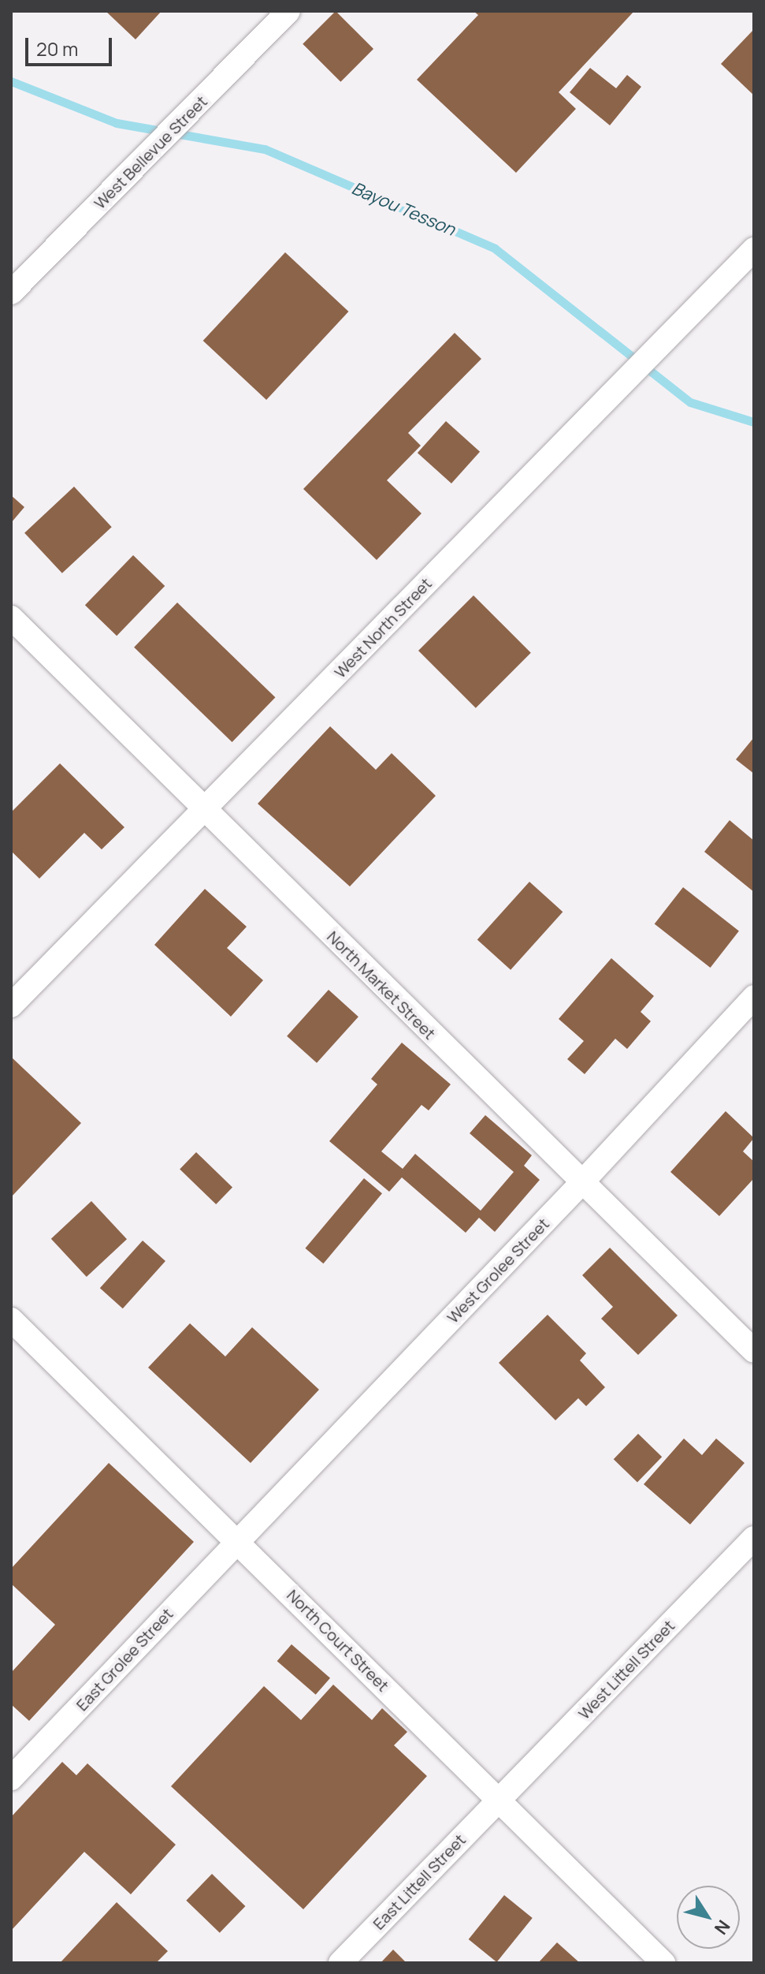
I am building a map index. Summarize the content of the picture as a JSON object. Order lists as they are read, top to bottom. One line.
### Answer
{"streets":{"street":["West Bellevue Street","West North Street","North Market Street","West Grolee Street","North Court Street","East Grolee Street","West Littell Street","East Littell Street"]},"crossings":[["West North Street","North Market Street"],["North Market Street","West Grolee Street"],["West Grolee Street","North Court Street"],["West Grolee Street","East Grolee Street"],["North Court Street","East Grolee Street"],["North Court Street","West Littell Street"],["North Court Street","East Littell Street"],["West Littell Street","East Littell Street"]],"water":["Bayou Tesson"],"scale_bar":"20 m","north":"bottom right"}
